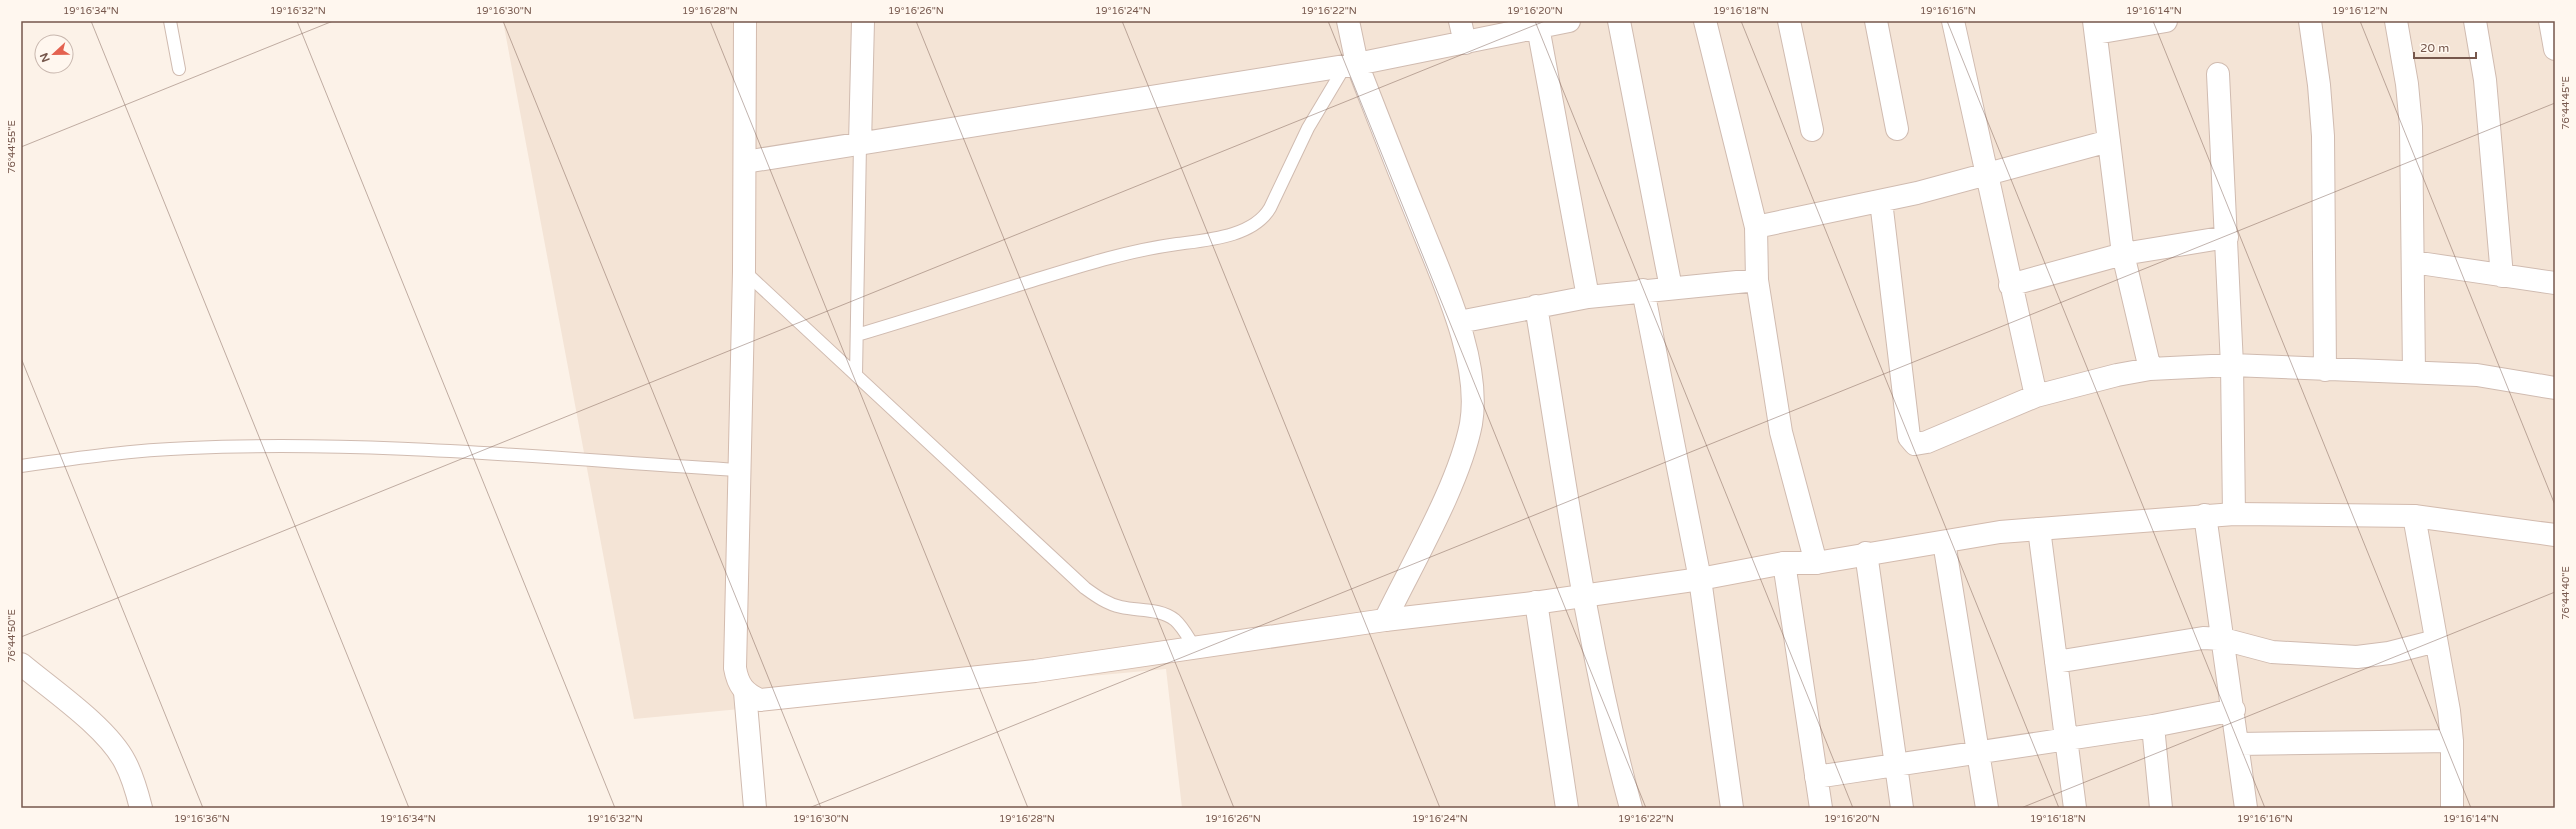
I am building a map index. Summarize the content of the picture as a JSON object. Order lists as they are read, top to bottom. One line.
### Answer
{"scale_bar":"20 m","north":"left","coordinates":["19°16'34\"N","19°16'32\"N","19°16'30\"N","19°16'28\"N","19°16'26\"N","19°16'24\"N","19°16'22\"N","19°16'20\"N","19°16'18\"N","19°16'16\"N","19°16'14\"N","19°16'12\"N","76°44'45\"E","76°44'55\"E","76°44'40\"E","76°44'50\"E","19°16'36\"N"]}
